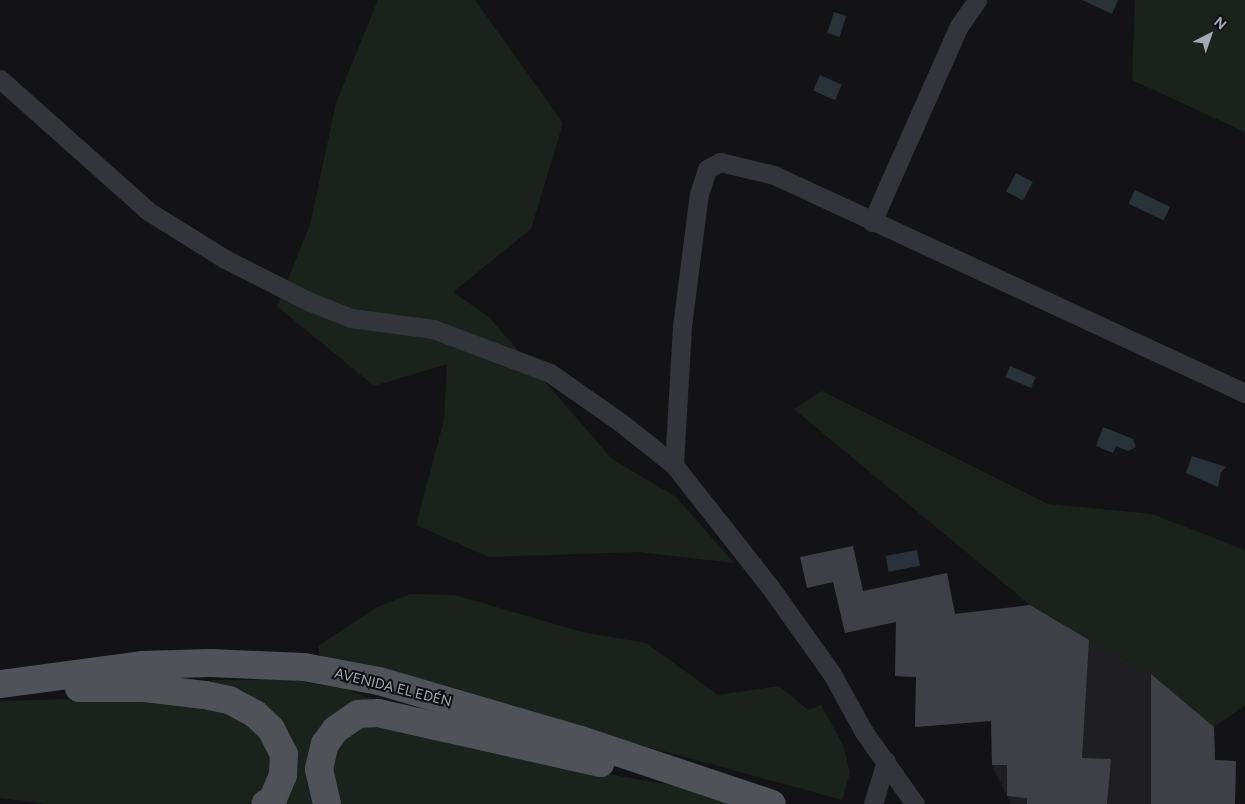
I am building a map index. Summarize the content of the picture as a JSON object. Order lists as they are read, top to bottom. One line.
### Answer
{"streets":{"main road":["AVENIDA EL EDÉN"]},"north":"top right"}
